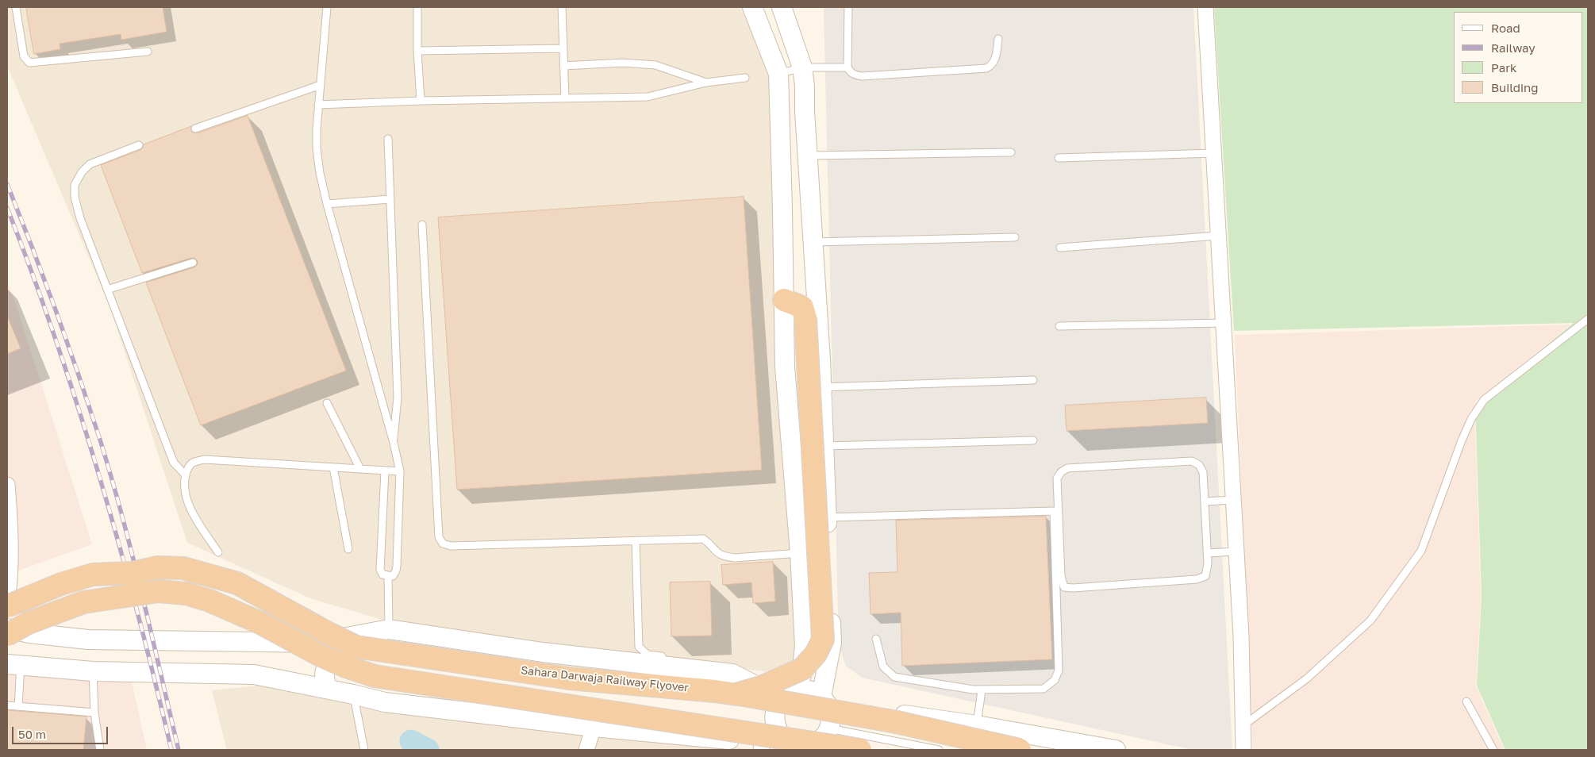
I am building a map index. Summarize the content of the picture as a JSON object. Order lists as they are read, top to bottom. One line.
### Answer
{"streets":{"highway":["Sahara Darwaja Railway Flyover"]},"legend":["Road","Railway","Park","Building"],"scale_bar":"50 m"}
